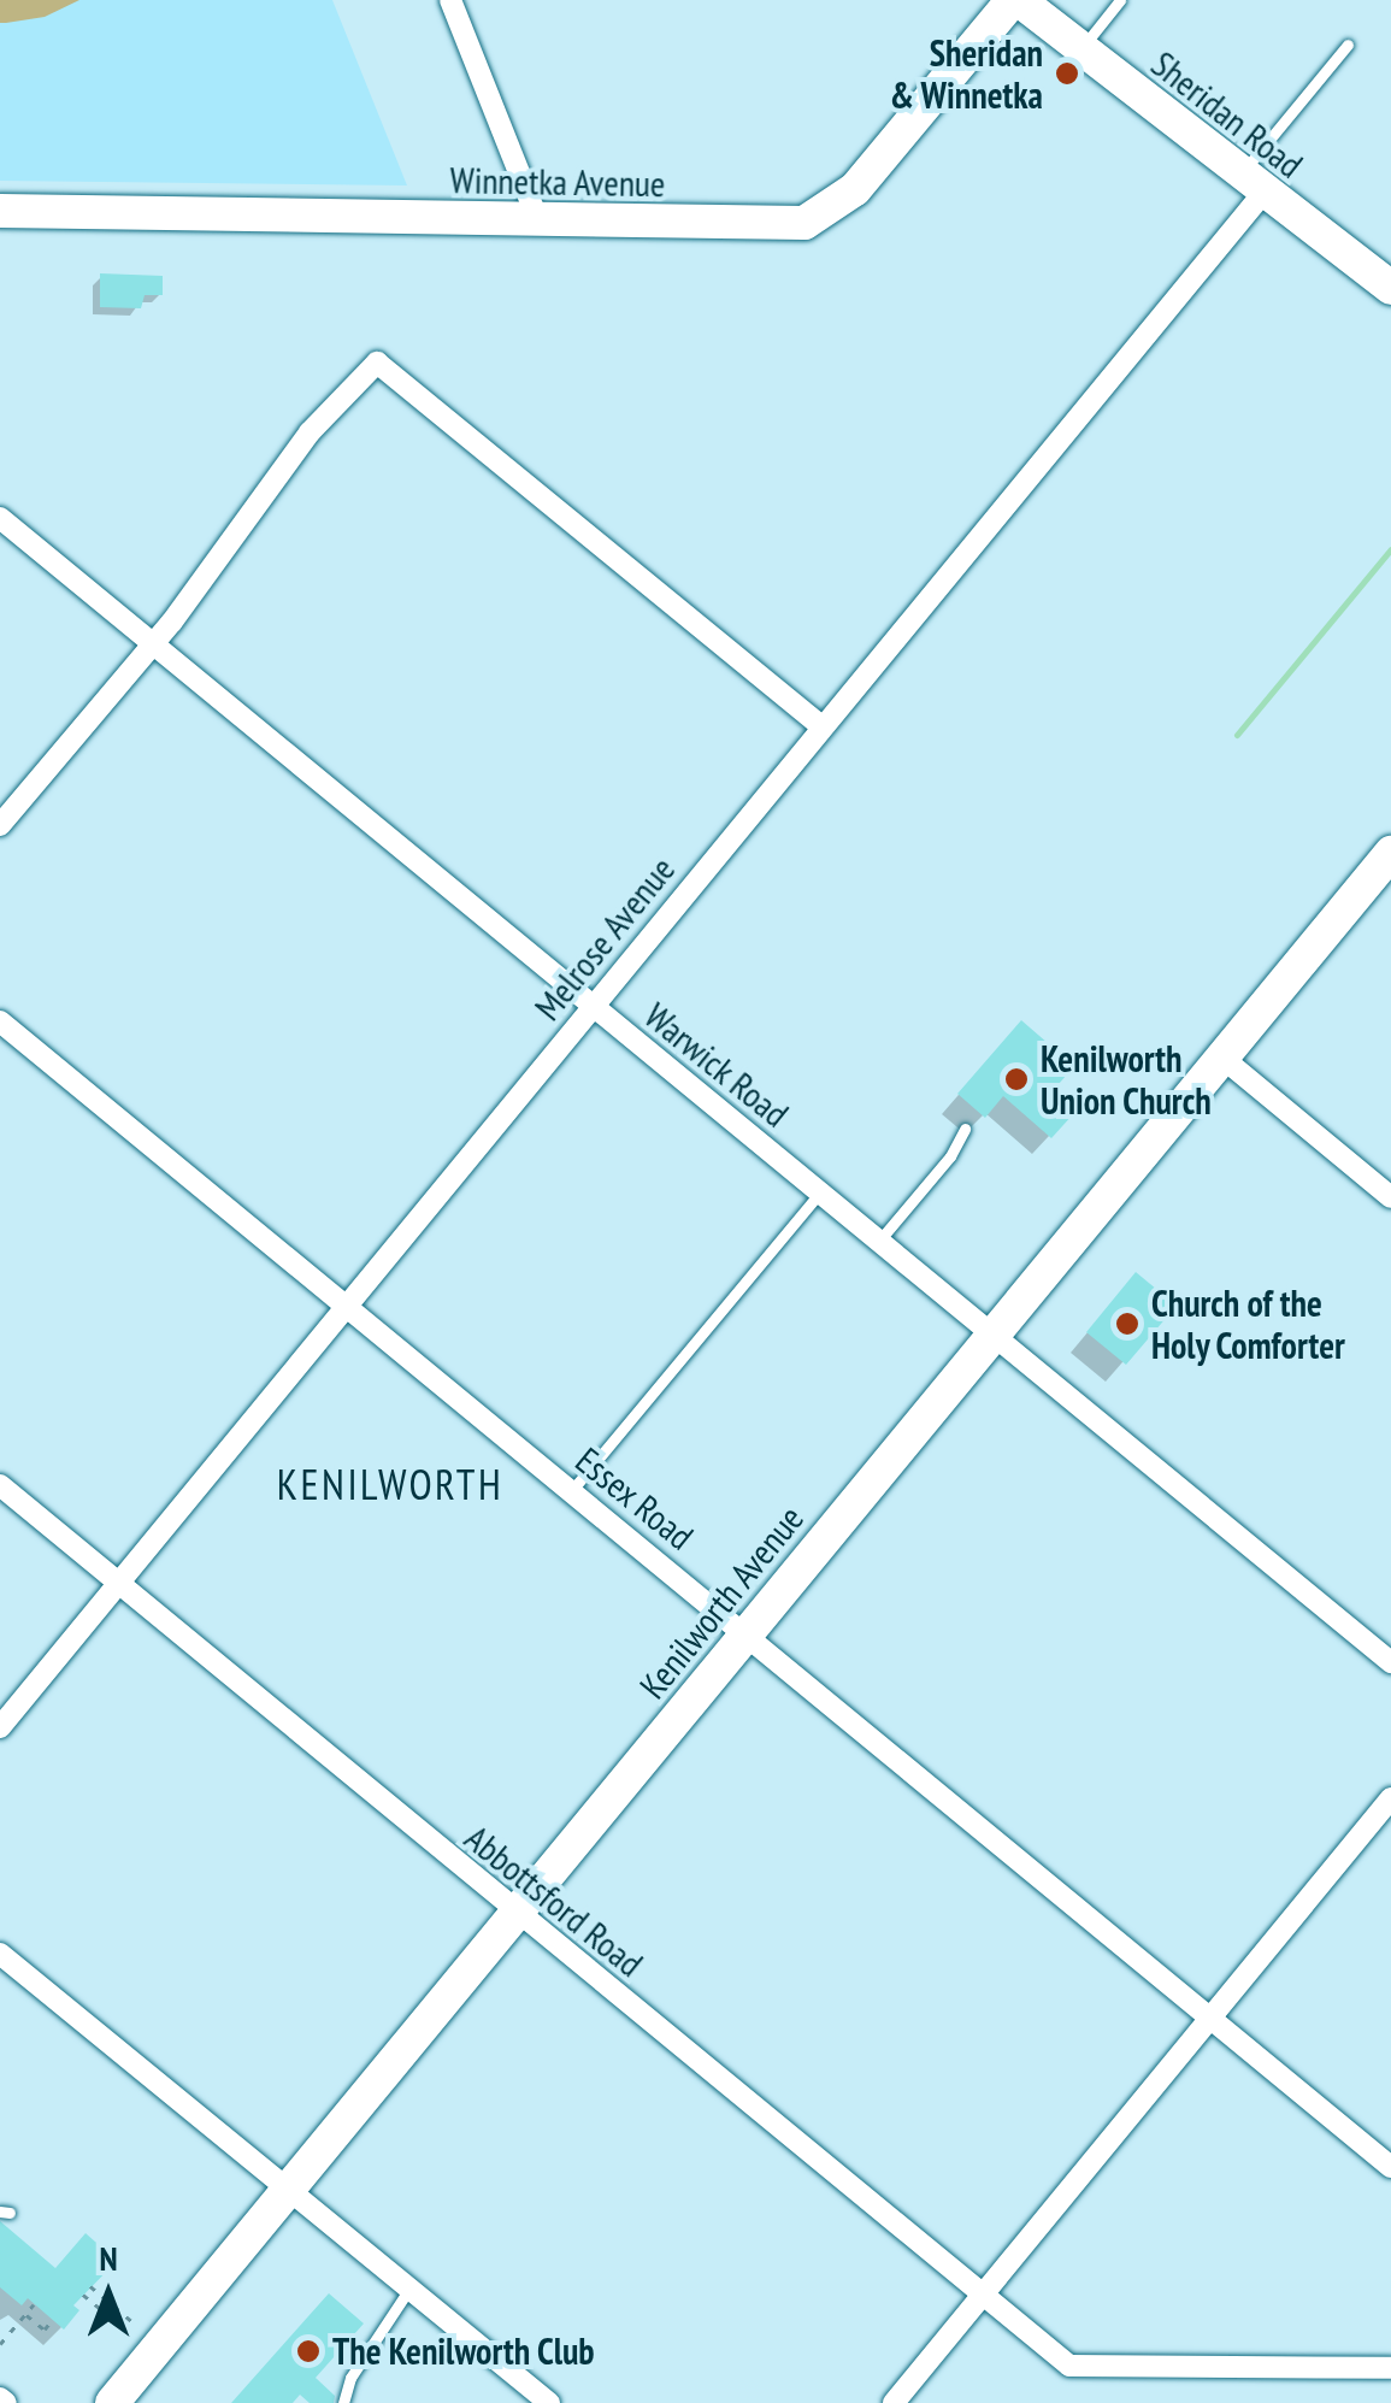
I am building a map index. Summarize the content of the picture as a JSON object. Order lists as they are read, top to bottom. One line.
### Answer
{"streets":{"street":["Sheridan Road","Winnetka Avenue","Melrose Avenue","Warwick Road","Essex Road","Kenilworth Avenue","Abbottsford Road"]},"crossings":[["Sheridan Road","Winnetka Avenue"],["Sheridan Road","Melrose Avenue"],["Melrose Avenue","Warwick Road"],["Melrose Avenue","Essex Road"],["Melrose Avenue","Abbottsford Road"],["Warwick Road","Kenilworth Avenue"],["Essex Road","Kenilworth Avenue"],["Kenilworth Avenue","Abbottsford Road"]],"districts":["KENILWORTH"],"places":["Sheridan & Winnetka","Kenilworth Union Church","Church of the Holy Comforter","The Kenilworth Club"],"north":"top"}
